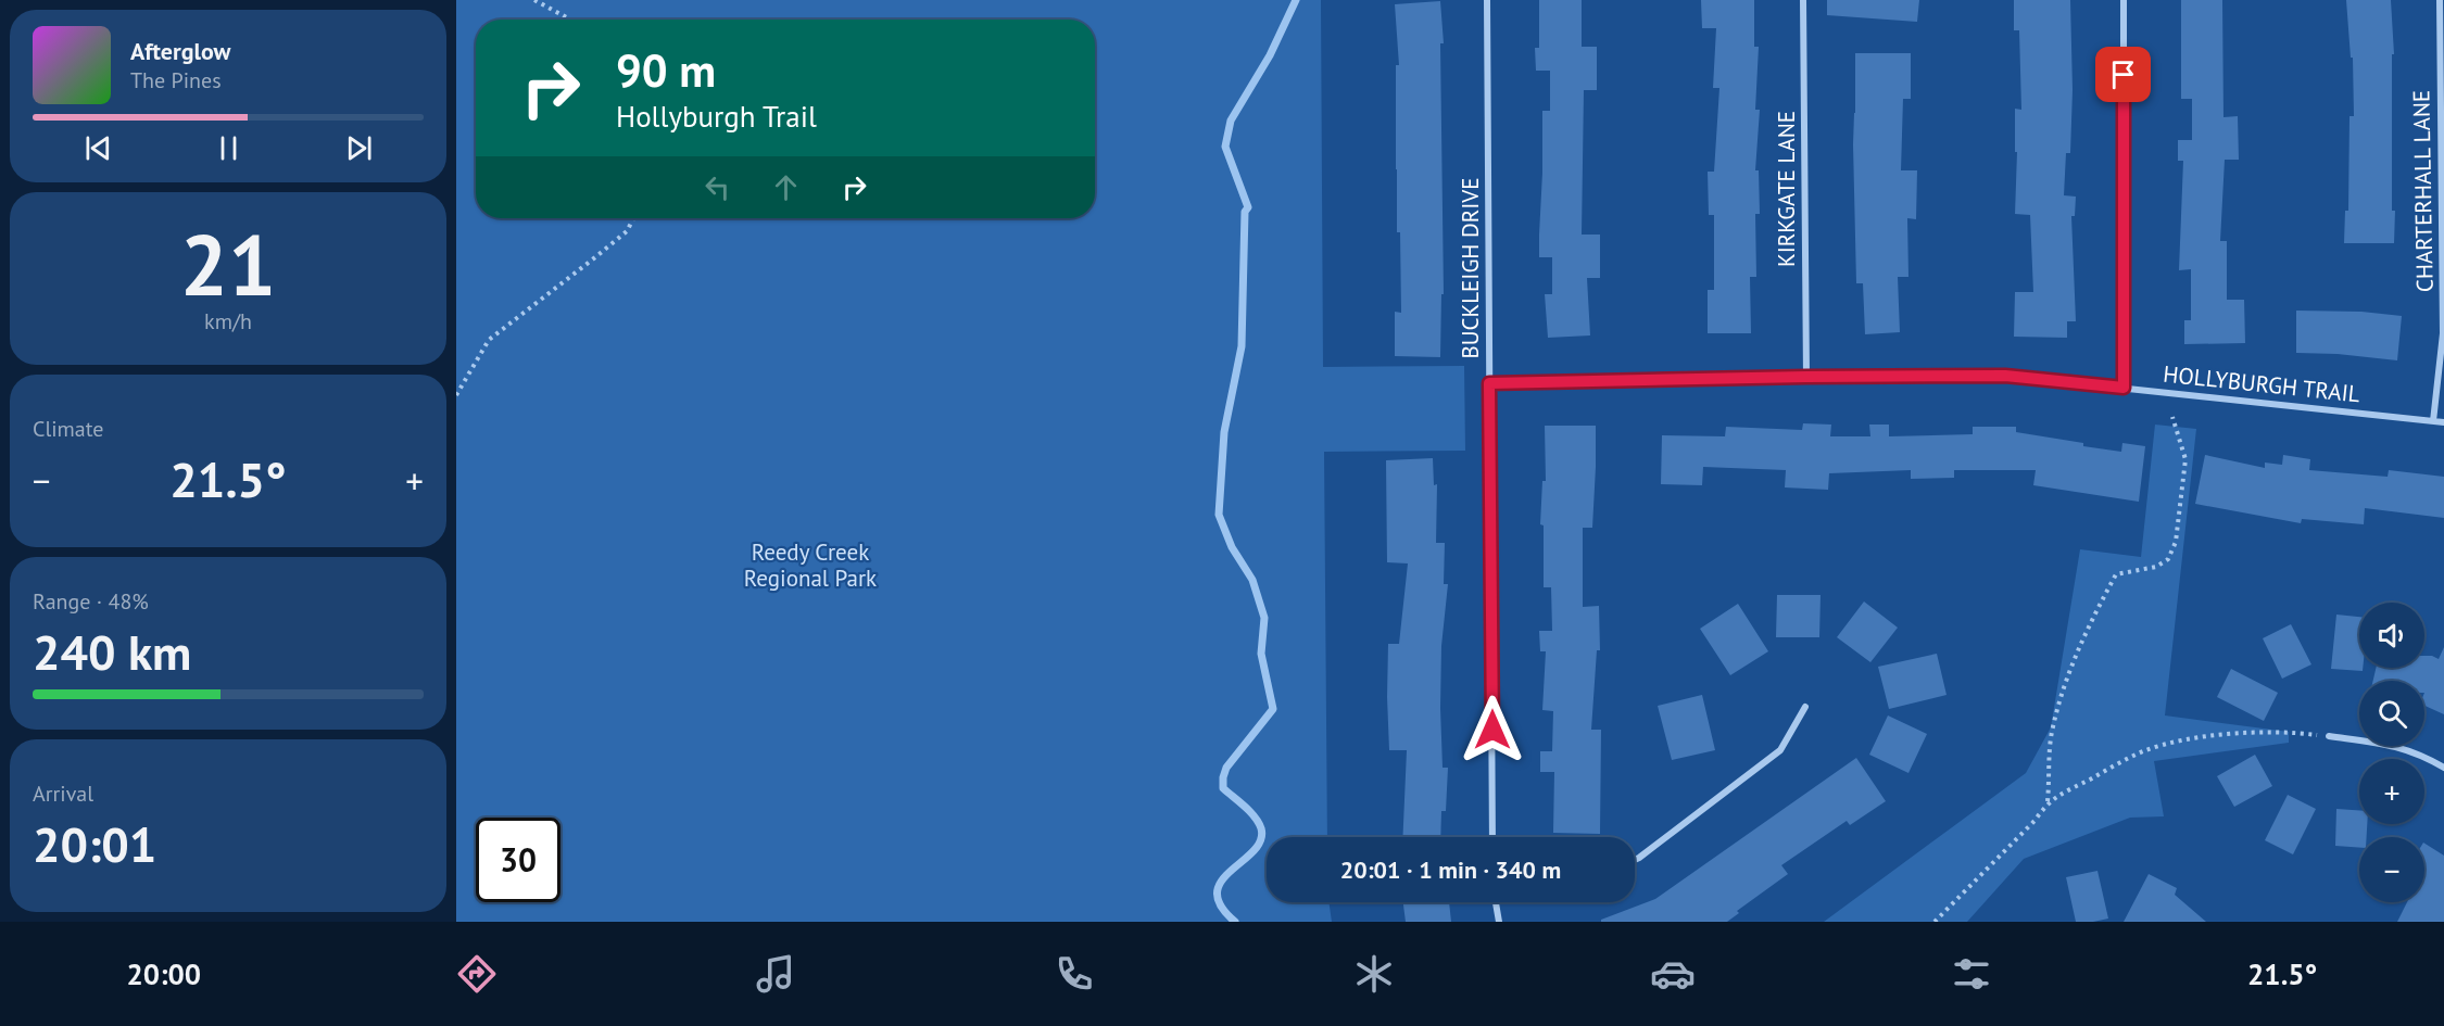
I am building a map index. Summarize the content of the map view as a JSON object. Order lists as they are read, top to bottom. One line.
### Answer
{"streets":{"street":["KIRKGATE LANE","CHARTERHALL LANE","BUCKLEIGH DRIVE","HOLLYBURGH TRAIL"]},"crossings":[["KIRKGATE LANE","HOLLYBURGH TRAIL"],["CHARTERHALL LANE","HOLLYBURGH TRAIL"],["BUCKLEIGH DRIVE","HOLLYBURGH TRAIL"]],"parks":["Reedy Creek Regional Park"],"page":{"turn":["90 m","Hollyburgh Trail"],"song":["Afterglow","The Pines"],"tile":[["21","km/h"],"Climate",["Range · 48%","240 km"],["Arrival","20:01"]],"heat":["−","21.5°","+"],"map_buttons":["+","−"],"limit":"30","trip":"20:01 · 1 min · 340 m","tabs":["20:00","21.5°"]}}
